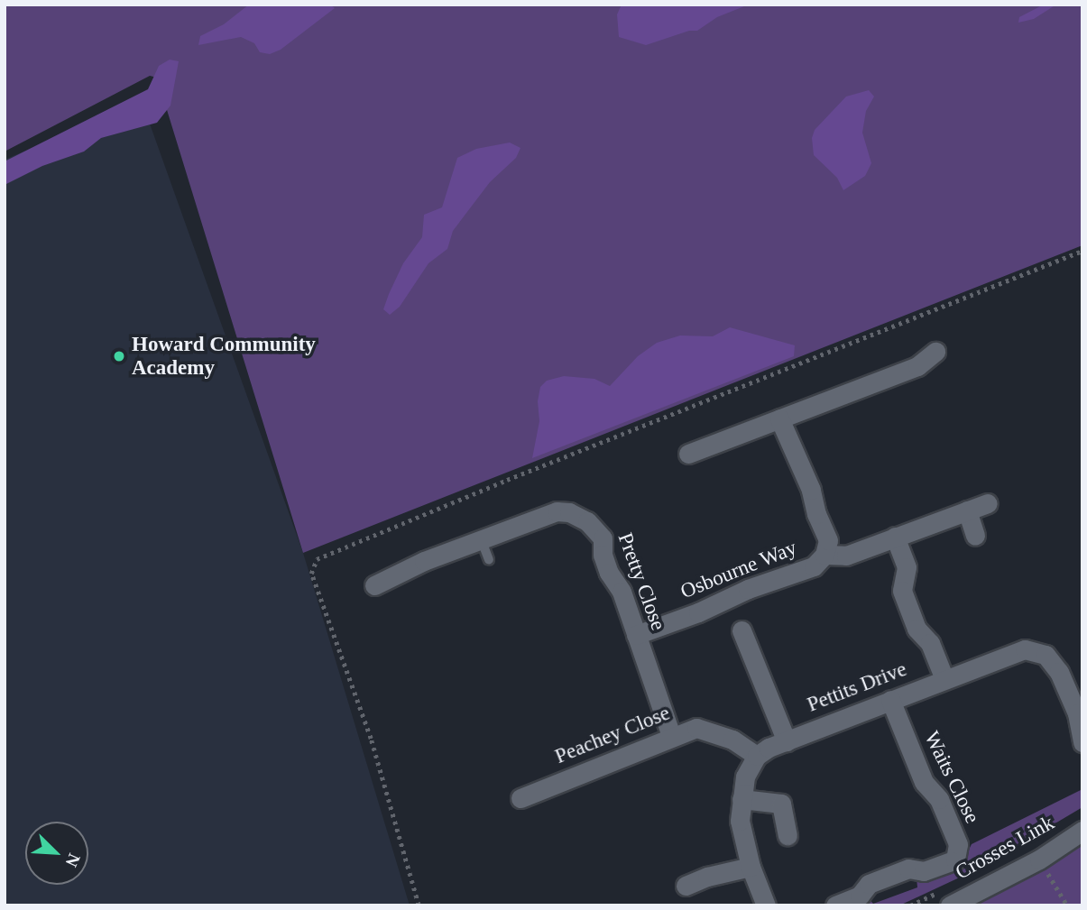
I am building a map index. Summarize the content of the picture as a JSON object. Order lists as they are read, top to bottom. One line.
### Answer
{"streets":{"street":["Osbourne Way","Pretty Close","Pettits Drive","Peachey Close","Waits Close","Crosses Link"]},"crossings":[["Osbourne Way","Pretty Close"],["Pretty Close","Peachey Close"],["Pettits Drive","Peachey Close"],["Pettits Drive","Waits Close"]],"places":["Howard Community Academy"],"north":"bottom right"}
